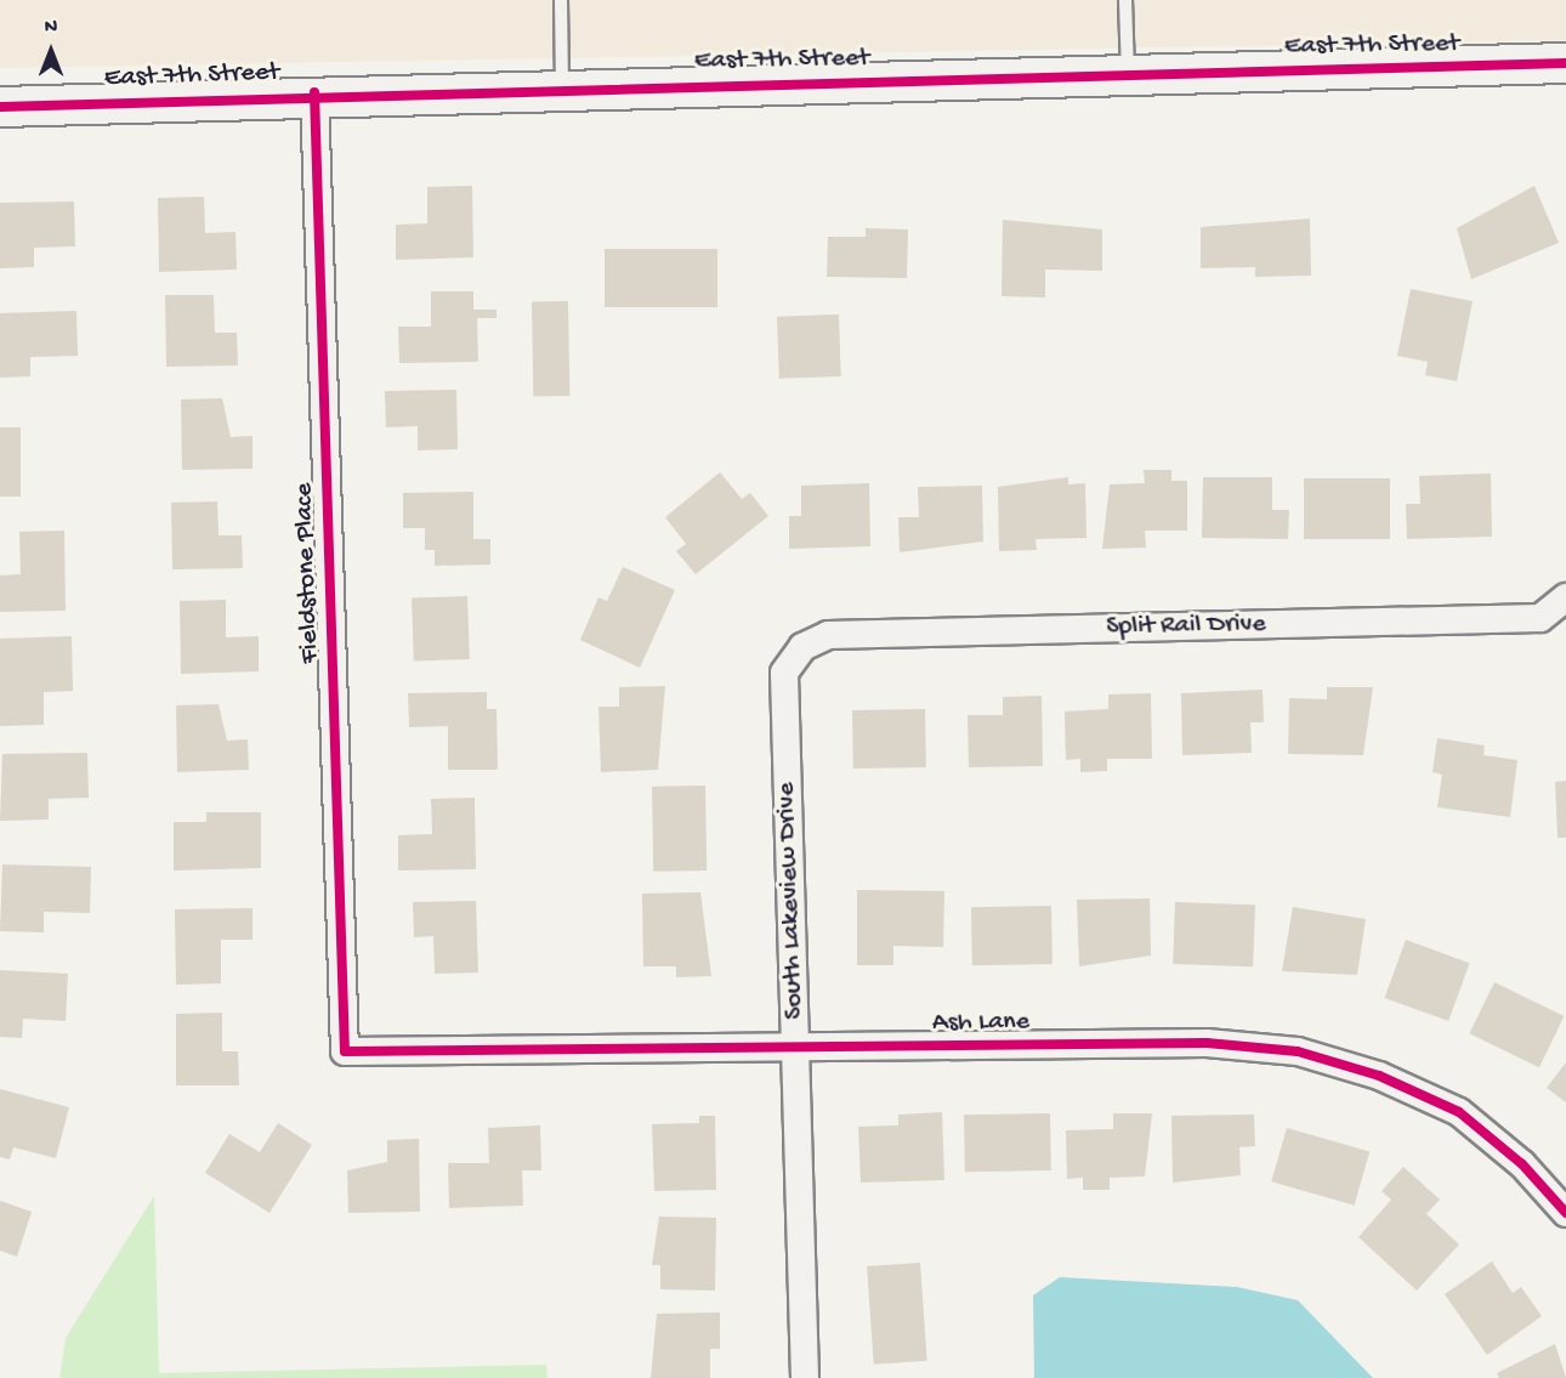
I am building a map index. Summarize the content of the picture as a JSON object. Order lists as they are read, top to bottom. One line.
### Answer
{"streets":{"street":["East 7th Street","Fieldstone Place","Split Rail Drive","South Lakeview Drive","Ash Lane"]},"crossings":[["East 7th Street","Fieldstone Place"],["Fieldstone Place","Ash Lane"],["Split Rail Drive","South Lakeview Drive"],["South Lakeview Drive","Ash Lane"]],"north":"top"}
